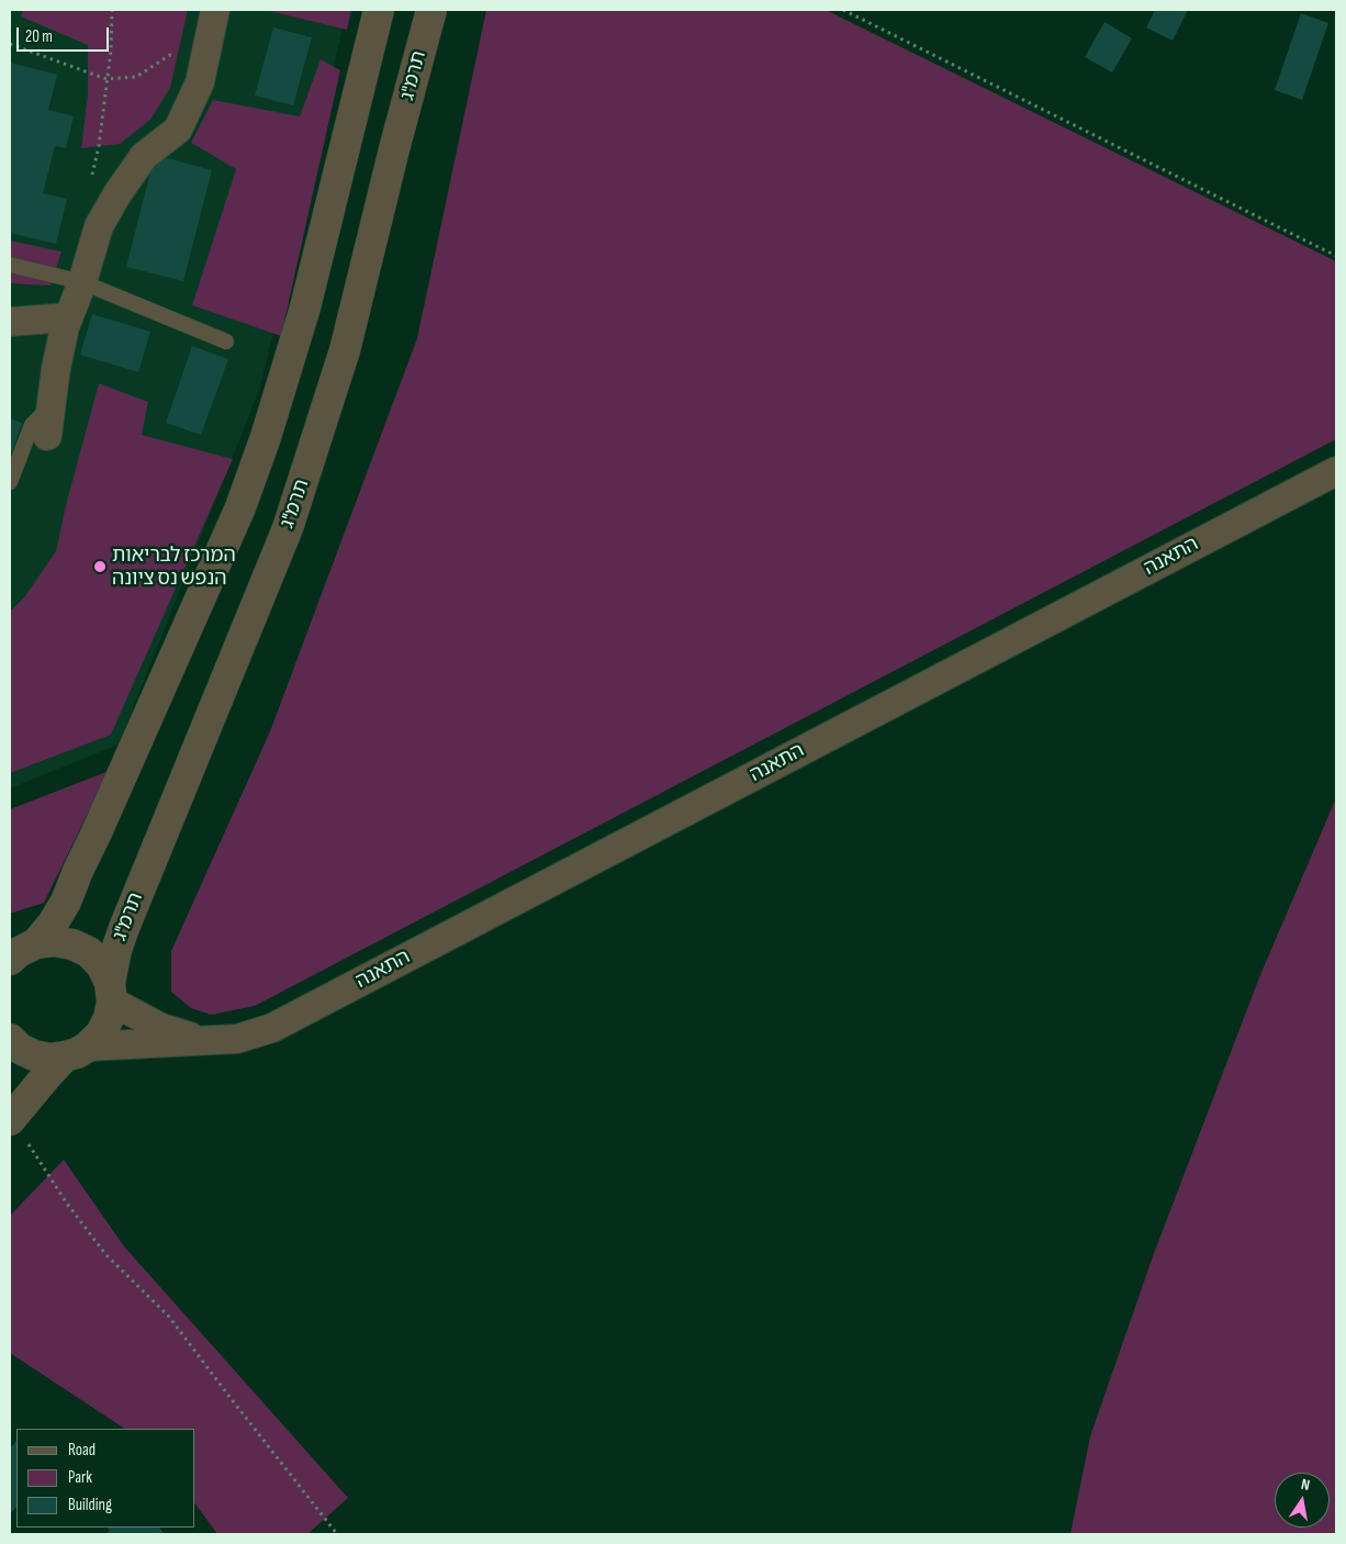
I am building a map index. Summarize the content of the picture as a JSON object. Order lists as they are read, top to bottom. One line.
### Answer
{"streets":{"street":["תרמ\"ג","התאנה"]},"crossings":[["תרמ\"ג","התאנה"]],"places":["המרכז לבריאות הנפש נס ציונה"],"legend":["Road","Park","Building"],"scale_bar":"20 m","north":"top"}
